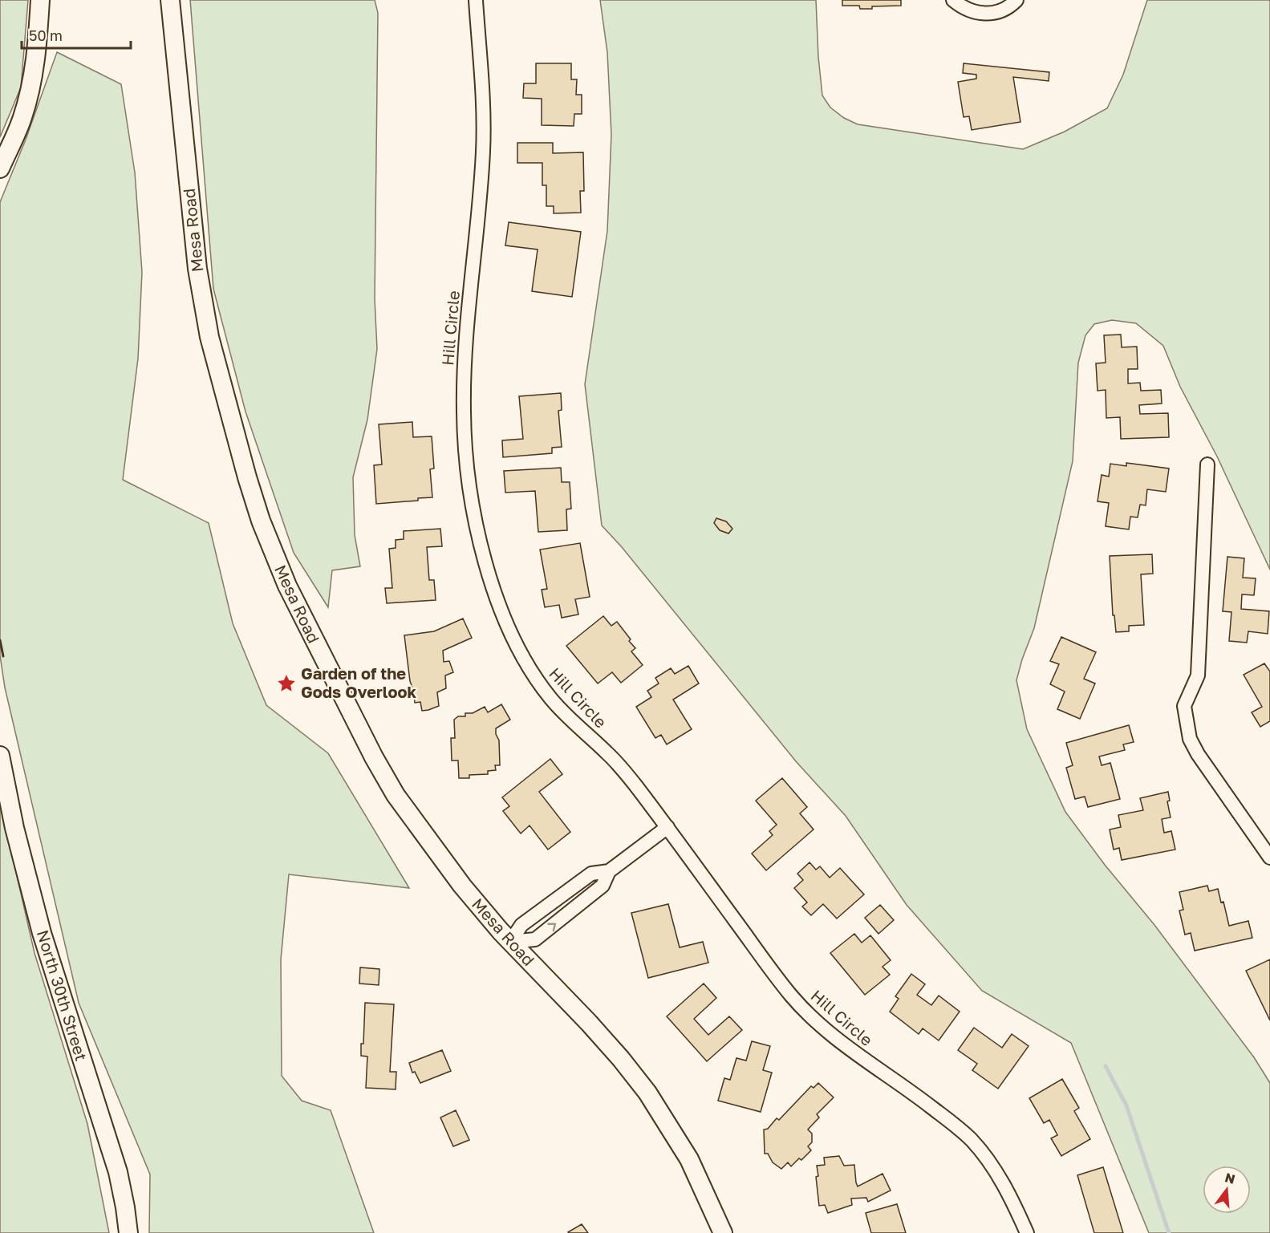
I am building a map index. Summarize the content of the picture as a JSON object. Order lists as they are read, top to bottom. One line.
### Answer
{"streets":{"main road":["Mesa Road","North 30th Street"],"street":["Hill Circle"]},"places":{"place":["Garden of the Gods Overlook"]},"scale_bar":"50 m","north":"top"}
